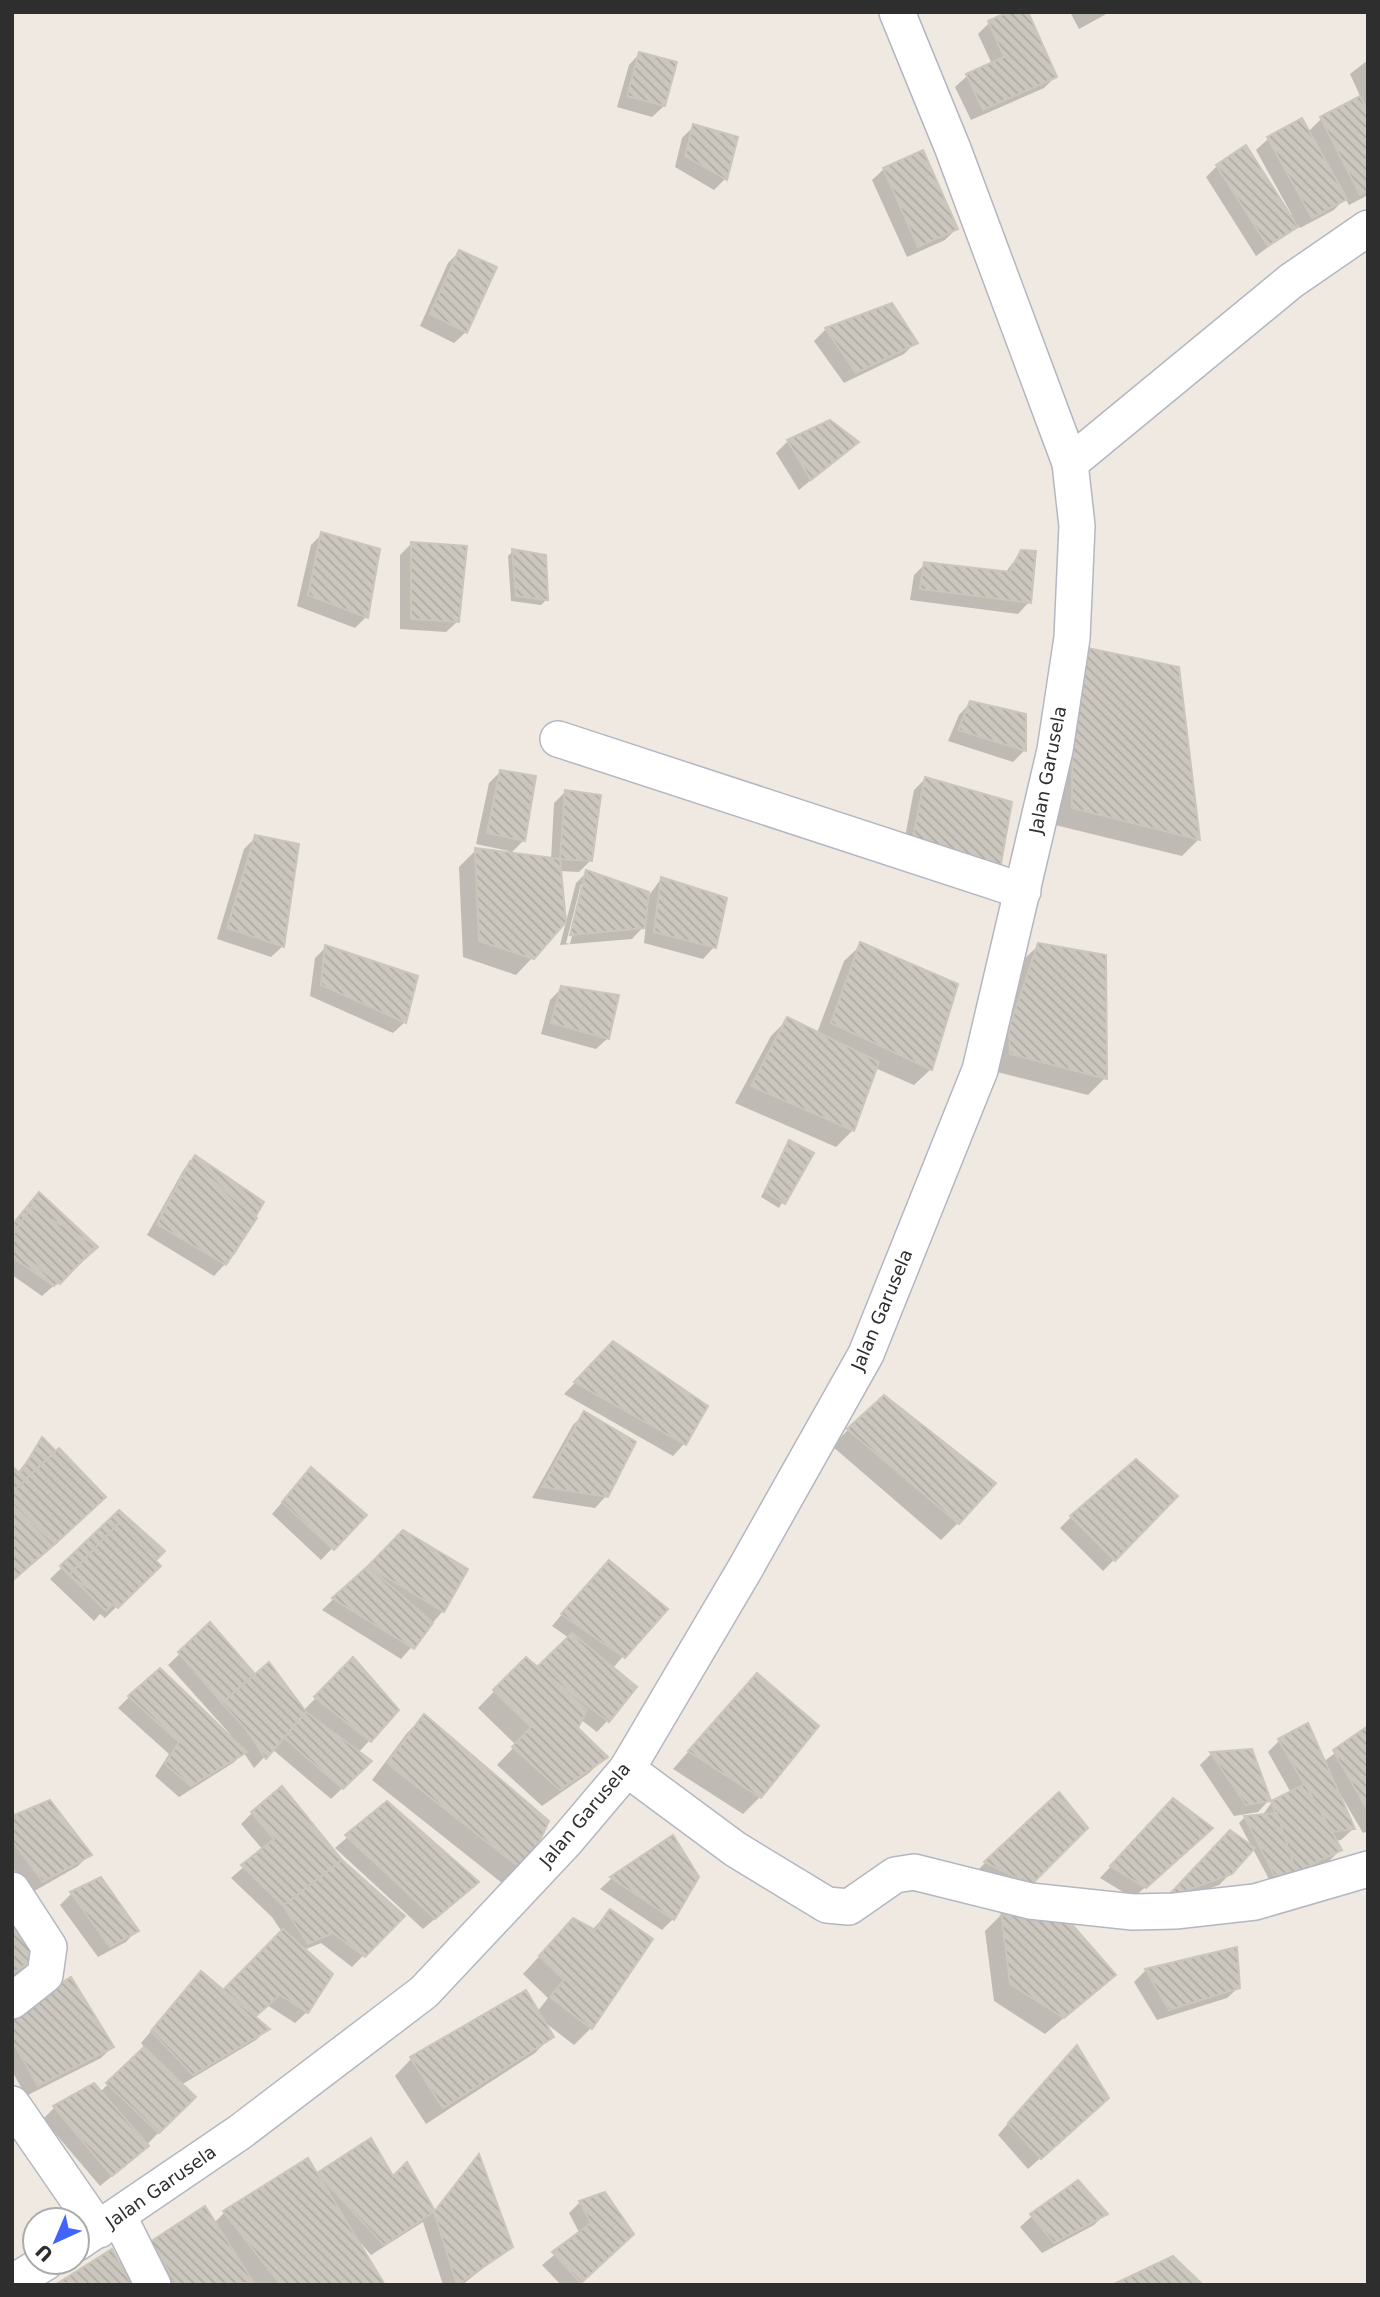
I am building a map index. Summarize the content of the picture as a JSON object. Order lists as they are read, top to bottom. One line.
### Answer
{"streets":{"street":["Jalan Garusela"]},"north":"bottom left"}
